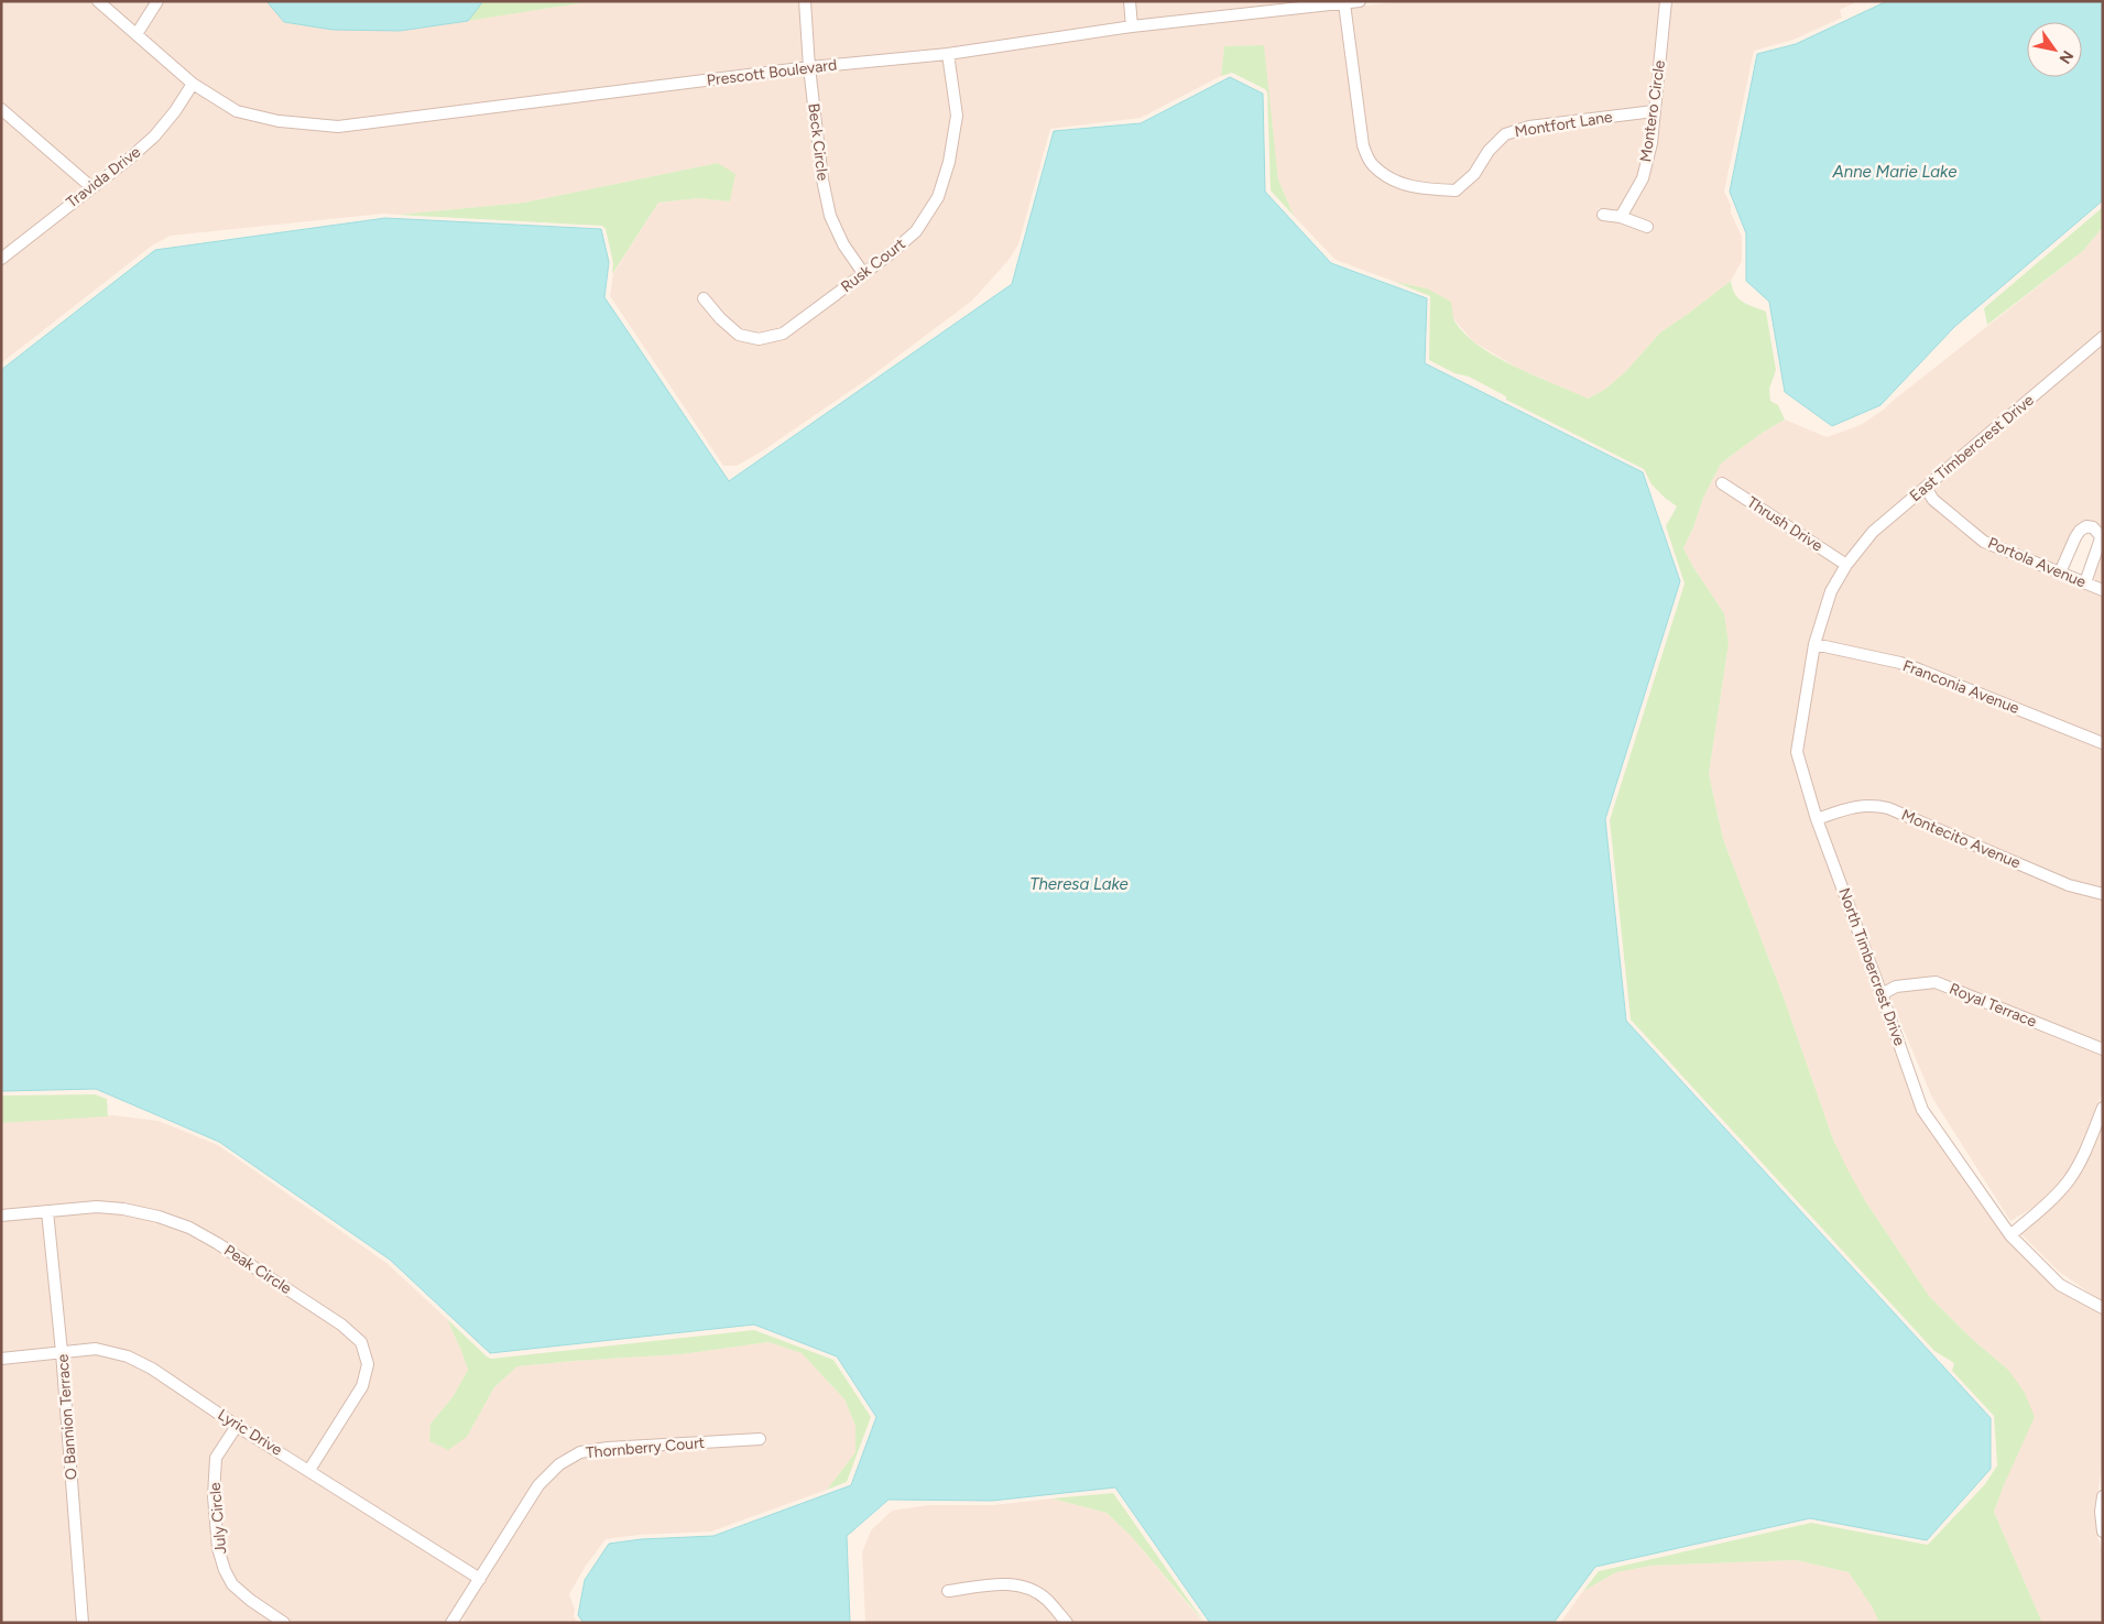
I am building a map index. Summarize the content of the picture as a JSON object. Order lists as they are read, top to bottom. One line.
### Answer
{"streets":{"street":["Prescott Boulevard","Montero Circle","Montfort Lane","Beck Circle","Travida Drive","Rusk Court","East Timbercrest Drive","Thrush Drive","Portola Avenue","Franconia Avenue","Montecito Avenue","North Timbercrest Drive","Royal Terrace","Peak Circle","O Bannion Terrace","Lyric Drive","Thornberry Court","July Circle"]},"crossings":[["Prescott Boulevard","Montfort Lane"],["Prescott Boulevard","Beck Circle"],["Prescott Boulevard","Travida Drive"],["Prescott Boulevard","Rusk Court"],["Montero Circle","Montfort Lane"],["Beck Circle","Rusk Court"],["East Timbercrest Drive","Thrush Drive"],["East Timbercrest Drive","Portola Avenue"],["East Timbercrest Drive","North Timbercrest Drive"],["Thrush Drive","North Timbercrest Drive"],["Franconia Avenue","North Timbercrest Drive"],["Montecito Avenue","North Timbercrest Drive"],["North Timbercrest Drive","Royal Terrace"],["Peak Circle","O Bannion Terrace"],["Peak Circle","Lyric Drive"],["O Bannion Terrace","Lyric Drive"],["Lyric Drive","Thornberry Court"],["Lyric Drive","July Circle"]],"water":["Anne Marie Lake","Theresa Lake"],"north":"bottom right"}
